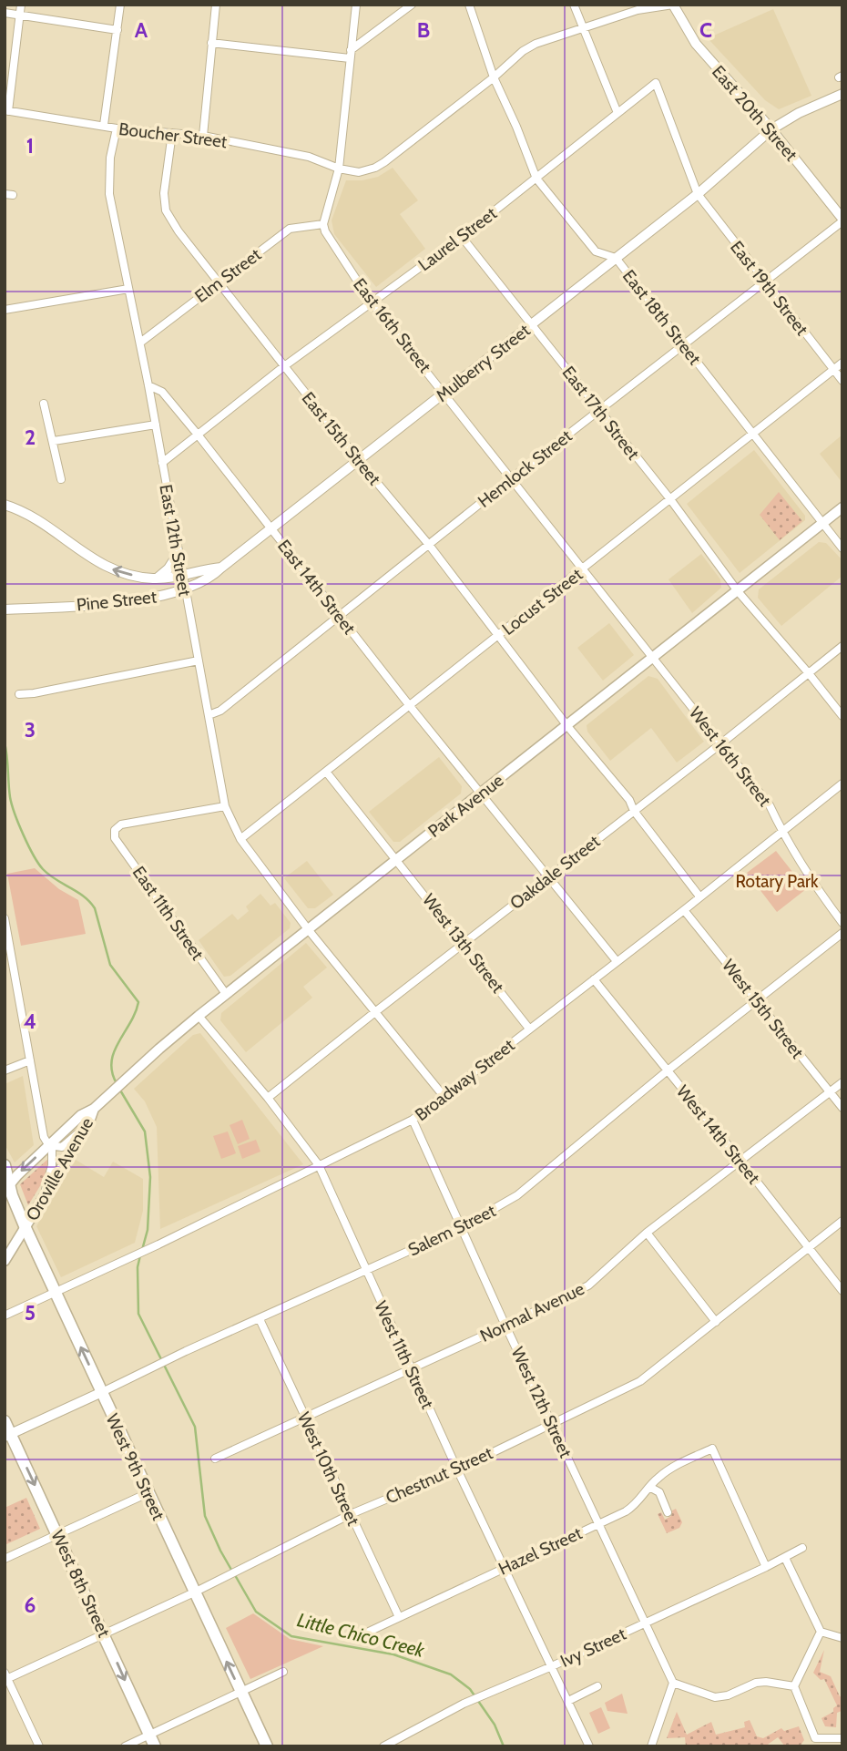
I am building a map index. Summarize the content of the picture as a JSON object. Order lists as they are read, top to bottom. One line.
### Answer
{"streets":{"main road":["Park Avenue","Oroville Avenue","West 9th Street","West 8th Street"],"street":["East 20th Street","Boucher Street","Laurel Street","Elm Street","East 19th Street","East 18th Street","East 16th Street","Mulberry Street","East 17th Street","East 15th Street","Hemlock Street","East 12th Street","East 14th Street","Pine Street","Locust Street","West 16th Street","Oakdale Street","East 11th Street","West 13th Street","West 15th Street","Broadway Street","West 14th Street","Salem Street","Normal Avenue","West 11th Street","West 12th Street","West 10th Street","Chestnut Street","Hazel Street","Ivy Street"]},"crossings":[["East 20th Street","Mulberry Street"],["East 20th Street","Hemlock Street"],["Boucher Street","East 15th Street"],["Boucher Street","East 12th Street"],["Laurel Street","East 19th Street"],["Laurel Street","East 18th Street"],["Laurel Street","East 16th Street"],["Laurel Street","Mulberry Street"],["Laurel Street","East 17th Street"],["Laurel Street","East 15th Street"],["Laurel Street","East 12th Street"],["Laurel Street","East 14th Street"],["Elm Street","East 16th Street"],["Elm Street","East 15th Street"],["Elm Street","East 12th Street"],["East 19th Street","Mulberry Street"],["East 19th Street","Hemlock Street"],["East 19th Street","Locust Street"],["East 18th Street","Mulberry Street"],["East 18th Street","Hemlock Street"],["East 18th Street","Locust Street"],["East 18th Street","Park Avenue"],["East 16th Street","Mulberry Street"],["East 16th Street","Hemlock Street"],["East 16th Street","Locust Street"],["East 16th Street","West 16th Street"],["East 16th Street","Park Avenue"],["Mulberry Street","East 17th Street"],["Mulberry Street","East 15th Street"],["Mulberry Street","East 12th Street"],["Mulberry Street","East 14th Street"],["Mulberry Street","Pine Street"],["East 17th Street","Hemlock Street"],["East 17th Street","Locust Street"],["East 17th Street","Park Avenue"],["East 17th Street","Oakdale Street"],["East 15th Street","Hemlock Street"],["East 15th Street","Locust Street"],["East 15th Street","Park Avenue"],["Hemlock Street","East 12th Street"],["Hemlock Street","East 14th Street"],["East 12th Street","East 14th Street"],["East 12th Street","Pine Street"],["East 12th Street","Locust Street"],["East 12th Street","Park Avenue"],["East 12th Street","East 11th Street"],["East 14th Street","Locust Street"],["East 14th Street","Park Avenue"],["Locust Street","West 13th Street"],["West 16th Street","Park Avenue"],["West 16th Street","Oakdale Street"],["West 16th Street","Broadway Street"],["Park Avenue","East 11th Street"],["Park Avenue","West 13th Street"],["Park Avenue","Oroville Avenue"],["Park Avenue","West 11th Street"],["Park Avenue","West 9th Street"],["Oakdale Street","West 13th Street"],["Oakdale Street","West 11th Street"],["West 13th Street","Broadway Street"],["West 15th Street","Broadway Street"],["West 15th Street","Salem Street"],["West 15th Street","Normal Avenue"],["Broadway Street","West 14th Street"],["Broadway Street","West 11th Street"],["Broadway Street","West 12th Street"],["Broadway Street","West 9th Street"],["West 14th Street","Salem Street"],["West 14th Street","Normal Avenue"],["West 14th Street","Chestnut Street"],["Oroville Avenue","West 9th Street"],["Salem Street","West 11th Street"],["Salem Street","West 12th Street"],["Salem Street","West 9th Street"],["Salem Street","West 10th Street"],["Salem Street","West 8th Street"],["Normal Avenue","West 11th Street"],["Normal Avenue","West 12th Street"],["Normal Avenue","West 10th Street"],["West 11th Street","Chestnut Street"],["West 11th Street","Hazel Street"],["West 11th Street","Ivy Street"],["West 12th Street","Chestnut Street"],["West 12th Street","Hazel Street"],["West 12th Street","Ivy Street"],["West 9th Street","Chestnut Street"],["West 10th Street","Chestnut Street"],["West 10th Street","Hazel Street"],["Chestnut Street","West 8th Street"],["Hazel Street","Ivy Street"]],"one_way":["West 8th Street"],"water":["Little Chico Creek"],"parks":["Rotary Park"],"grid":{"columns":["A","B","C"],"rows":["1","2","3","4","5","6"]}}
